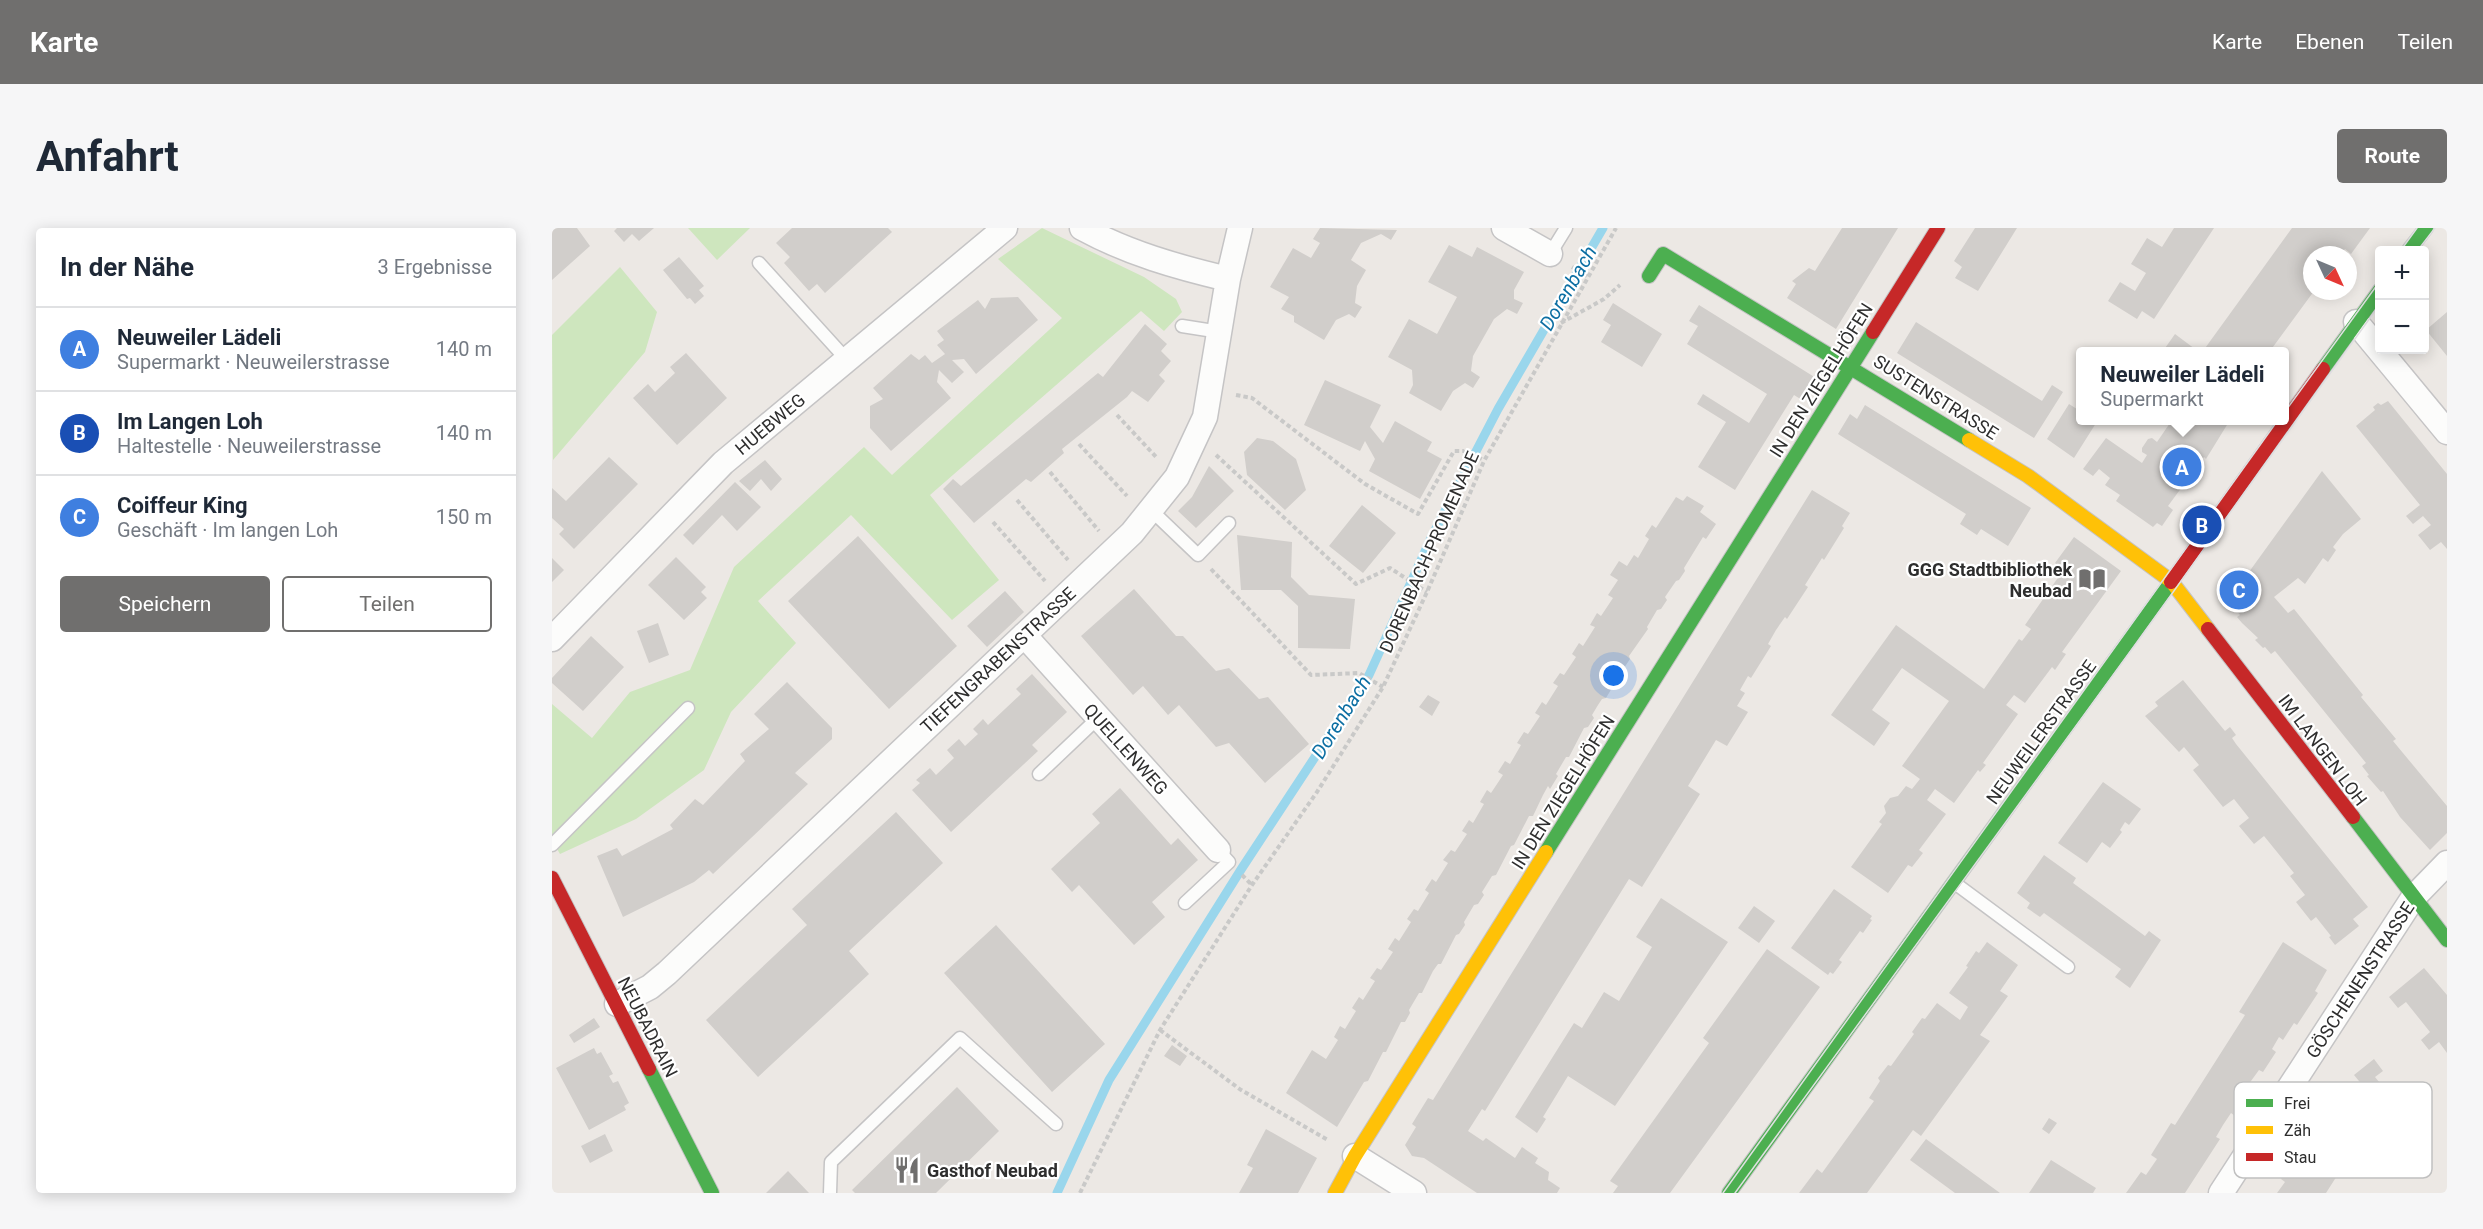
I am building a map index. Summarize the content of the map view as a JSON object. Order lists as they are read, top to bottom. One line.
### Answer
{"streets":{"street":["IN DEN ZIEGELHÖFEN","SUSTENSTRASSE","HUEBWEG","TIEFENGRABENSTRASSE","NEUWEILERSTRASSE","QUELLENWEG","IM LANGEN LOH","GÖSCHENENSTRASSE","NEUBADRAIN"],"path":["DORENBACH-PROMENADE"]},"crossings":[["IN DEN ZIEGELHÖFEN","SUSTENSTRASSE"],["SUSTENSTRASSE","NEUWEILERSTRASSE"],["SUSTENSTRASSE","IM LANGEN LOH"],["TIEFENGRABENSTRASSE","QUELLENWEG"],["TIEFENGRABENSTRASSE","NEUBADRAIN"],["NEUWEILERSTRASSE","IM LANGEN LOH"],["IM LANGEN LOH","GÖSCHENENSTRASSE"]],"water":["Dorenbach"],"places":{"library":["GGG Stadtbibliothek Neubad"],"restaurant":["Gasthof Neubad"]},"legend":["Frei","Zäh","Stau"],"north":"bottom right","page":{"header":"Karte","nav":["Karte","Ebenen","Teilen"],"buttons":["Route",["Speichern","Teilen"]],"title":"Anfahrt","heading":["In der Nähe","3 Ergebnisse"],"map_buttons":["+","−"],"list":[{"mark":"A","name":"Neuweiler Lädeli","note":"Supermarkt · Neuweilerstrasse","value":"140 m"},{"mark":"B","name":"Im Langen Loh","note":"Haltestelle · Neuweilerstrasse","value":"140 m"},{"mark":"C","name":"Coiffeur King","note":"Geschäft · Im langen Loh","value":"150 m"}],"popup":["Neuweiler Lädeli","Supermarkt"],"pins":["A","B","C"]}}
